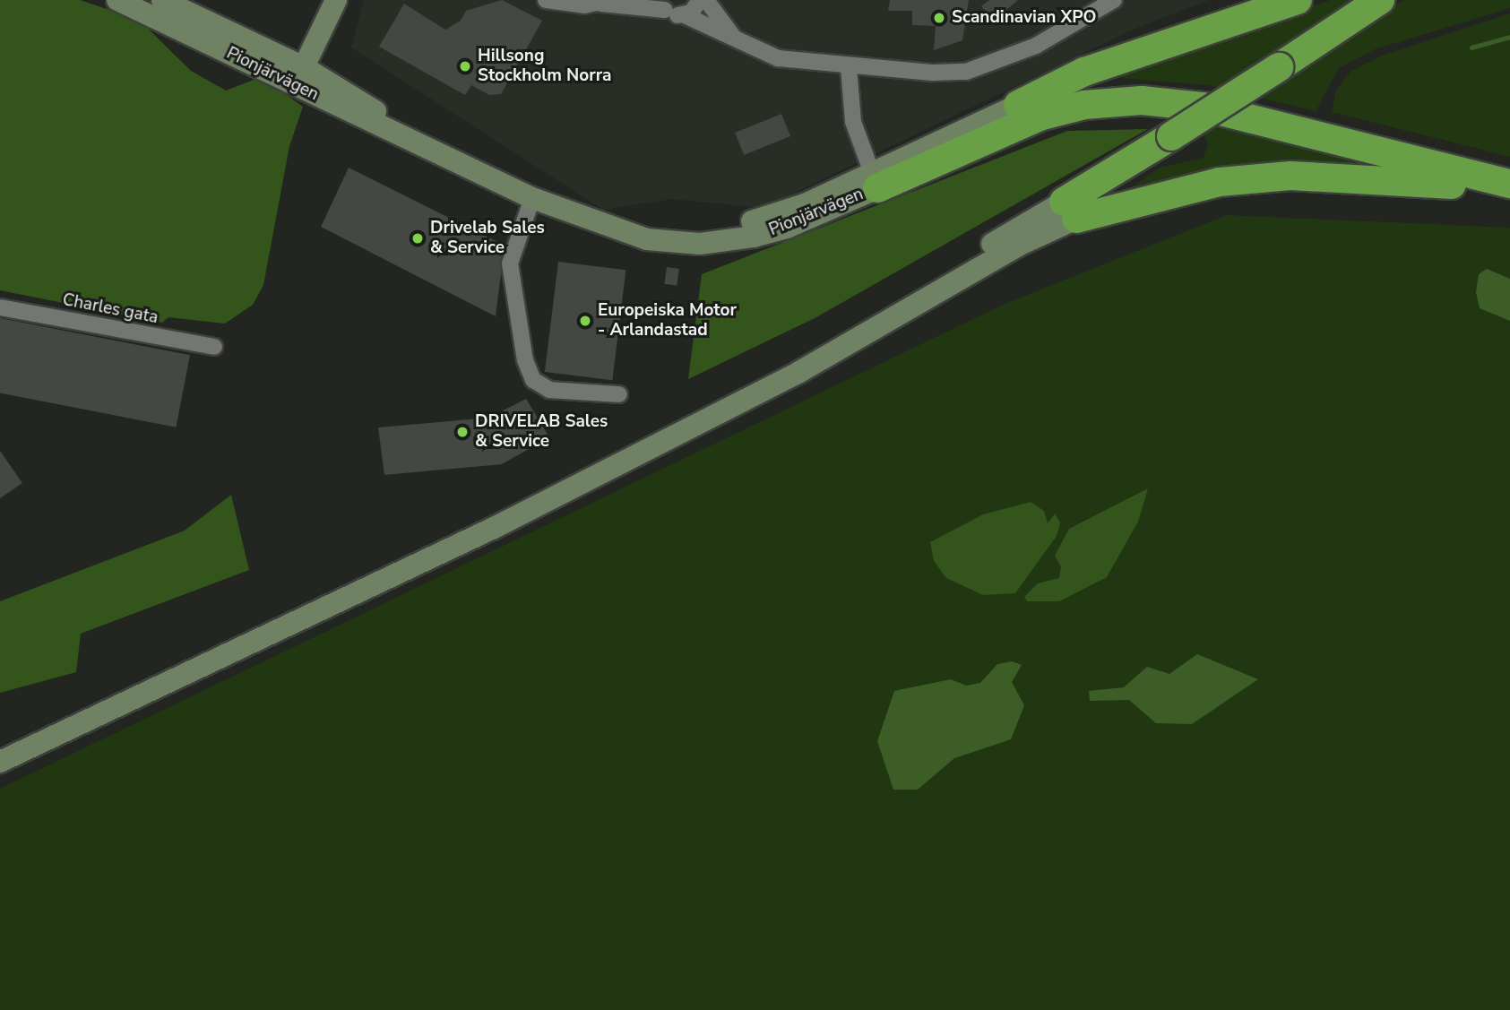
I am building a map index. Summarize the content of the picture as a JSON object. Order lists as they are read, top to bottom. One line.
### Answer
{"streets":{"main road":["Pionjärvägen"],"street":["Charles gata"]},"places":["Scandinavian XPO","Hillsong Stockholm Norra","Drivelab Sales & Service","Europeiska Motor - Arlandastad","DRIVELAB Sales & Service"]}
